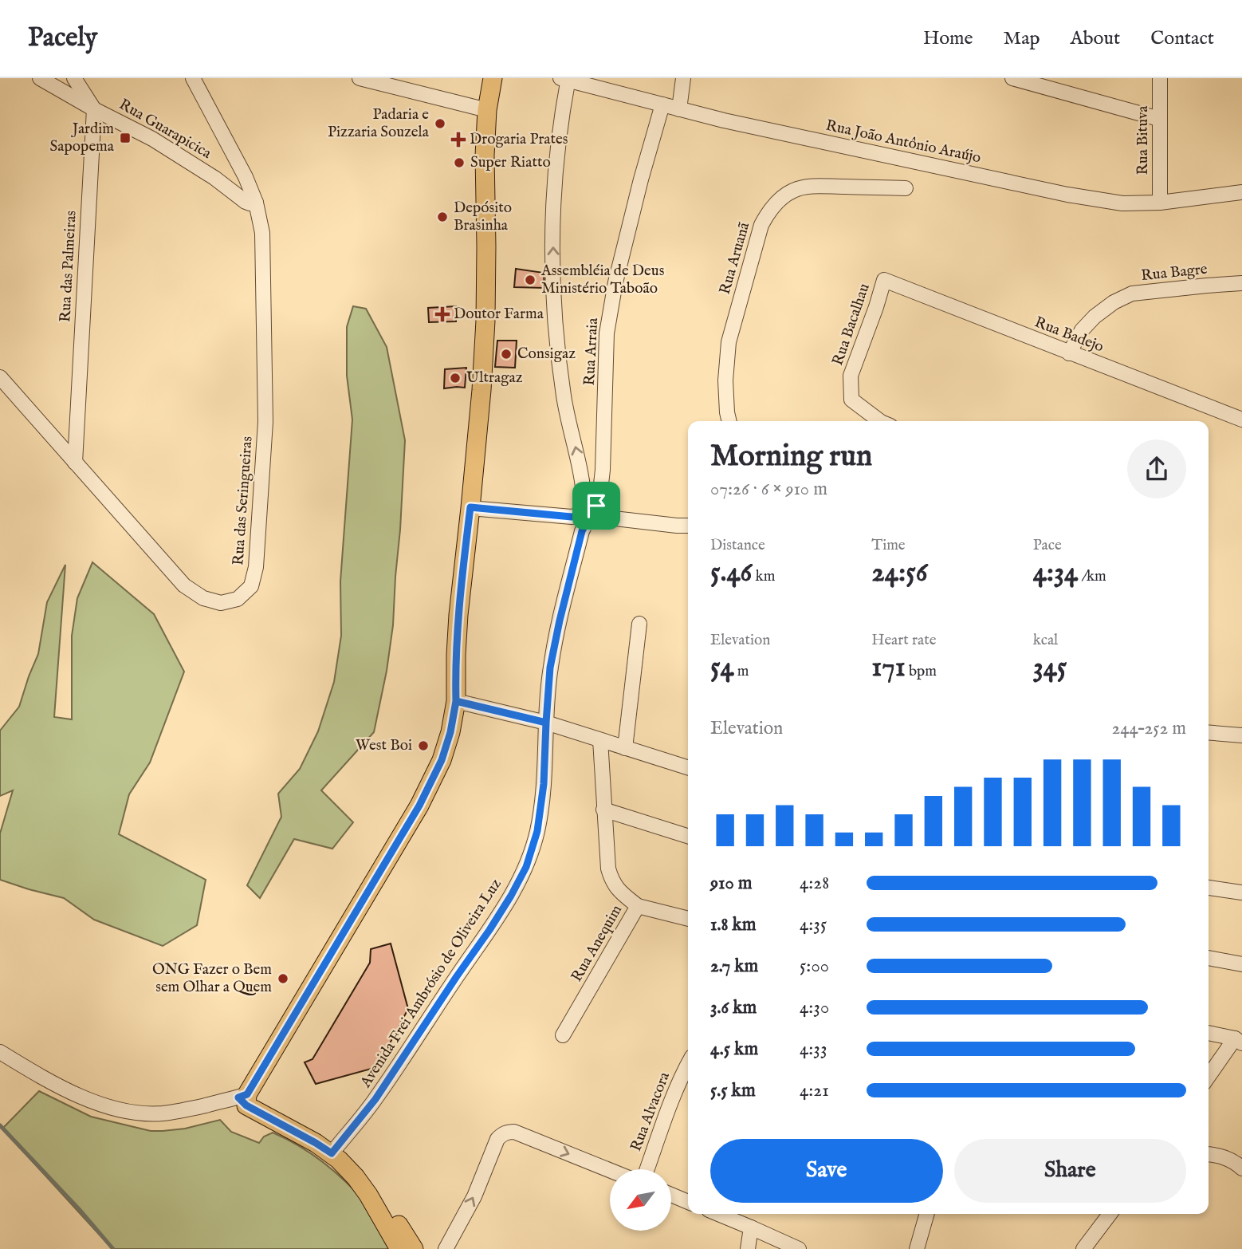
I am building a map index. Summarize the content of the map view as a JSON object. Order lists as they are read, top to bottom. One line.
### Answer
{"streets":{"street":["Rua Guarapicica","Rua Bituva","Rua João Antônio Araújo","Rua Aruanã","Rua das Palmeiras","Rua Bagre","Rua Bacalhau","Rua Badejo","Rua Arraia","Rua das Seringueiras","Rua Anequim","Avenida Frei Ambrósio de Oliveira Luz","Rua Alvacora"]},"crossings":[["Rua Guarapicica","Rua das Palmeiras"],["Rua Guarapicica","Rua das Seringueiras"],["Rua Bituva","Rua João Antônio Araújo"],["Rua João Antônio Araújo","Rua Arraia"],["Rua João Antônio Araújo","Avenida Frei Ambrósio de Oliveira Luz"],["Rua das Palmeiras","Rua das Seringueiras"],["Rua Bagre","Rua Badejo"],["Rua Bacalhau","Rua Badejo"],["Rua Arraia","Avenida Frei Ambrósio de Oliveira Luz"]],"one_way":["Avenida Frei Ambrósio de Oliveira Luz"],"places":{"other":["Padaria e Pizzaria Souzela","Super Riatto","Depósito Brasinha","Assembléia de Deus Ministério Taboão","Consigaz","Ultragaz","West Boi","ONG Fazer o Bem sem Olhar a Quem"],"transit":["Jardim Sapopema"],"health":["Drogaria Prates","Doutor Farma"]},"north":"bottom left","page":{"header":"Pacely","nav":["Home","Map","About","Contact"],"heading":["Morning run","07:26 · 6 × 910 m"],"stats":[["Distance","5.46 km"],["Time","24:56"],["Pace","4:34 /km"],["Elevation","54 m"],["Heart rate","171 bpm"],["kcal","345"]],"chart":["Elevation","244–252 m"],"list":[{"name":"910 m","note":"4:28"},{"name":"1.8 km","note":"4:35"},{"name":"2.7 km","note":"5:00"},{"name":"3.6 km","note":"4:30"},{"name":"4.5 km","note":"4:33"},{"name":"5.5 km","note":"4:21"}],"buttons":["Save","Share"]}}
